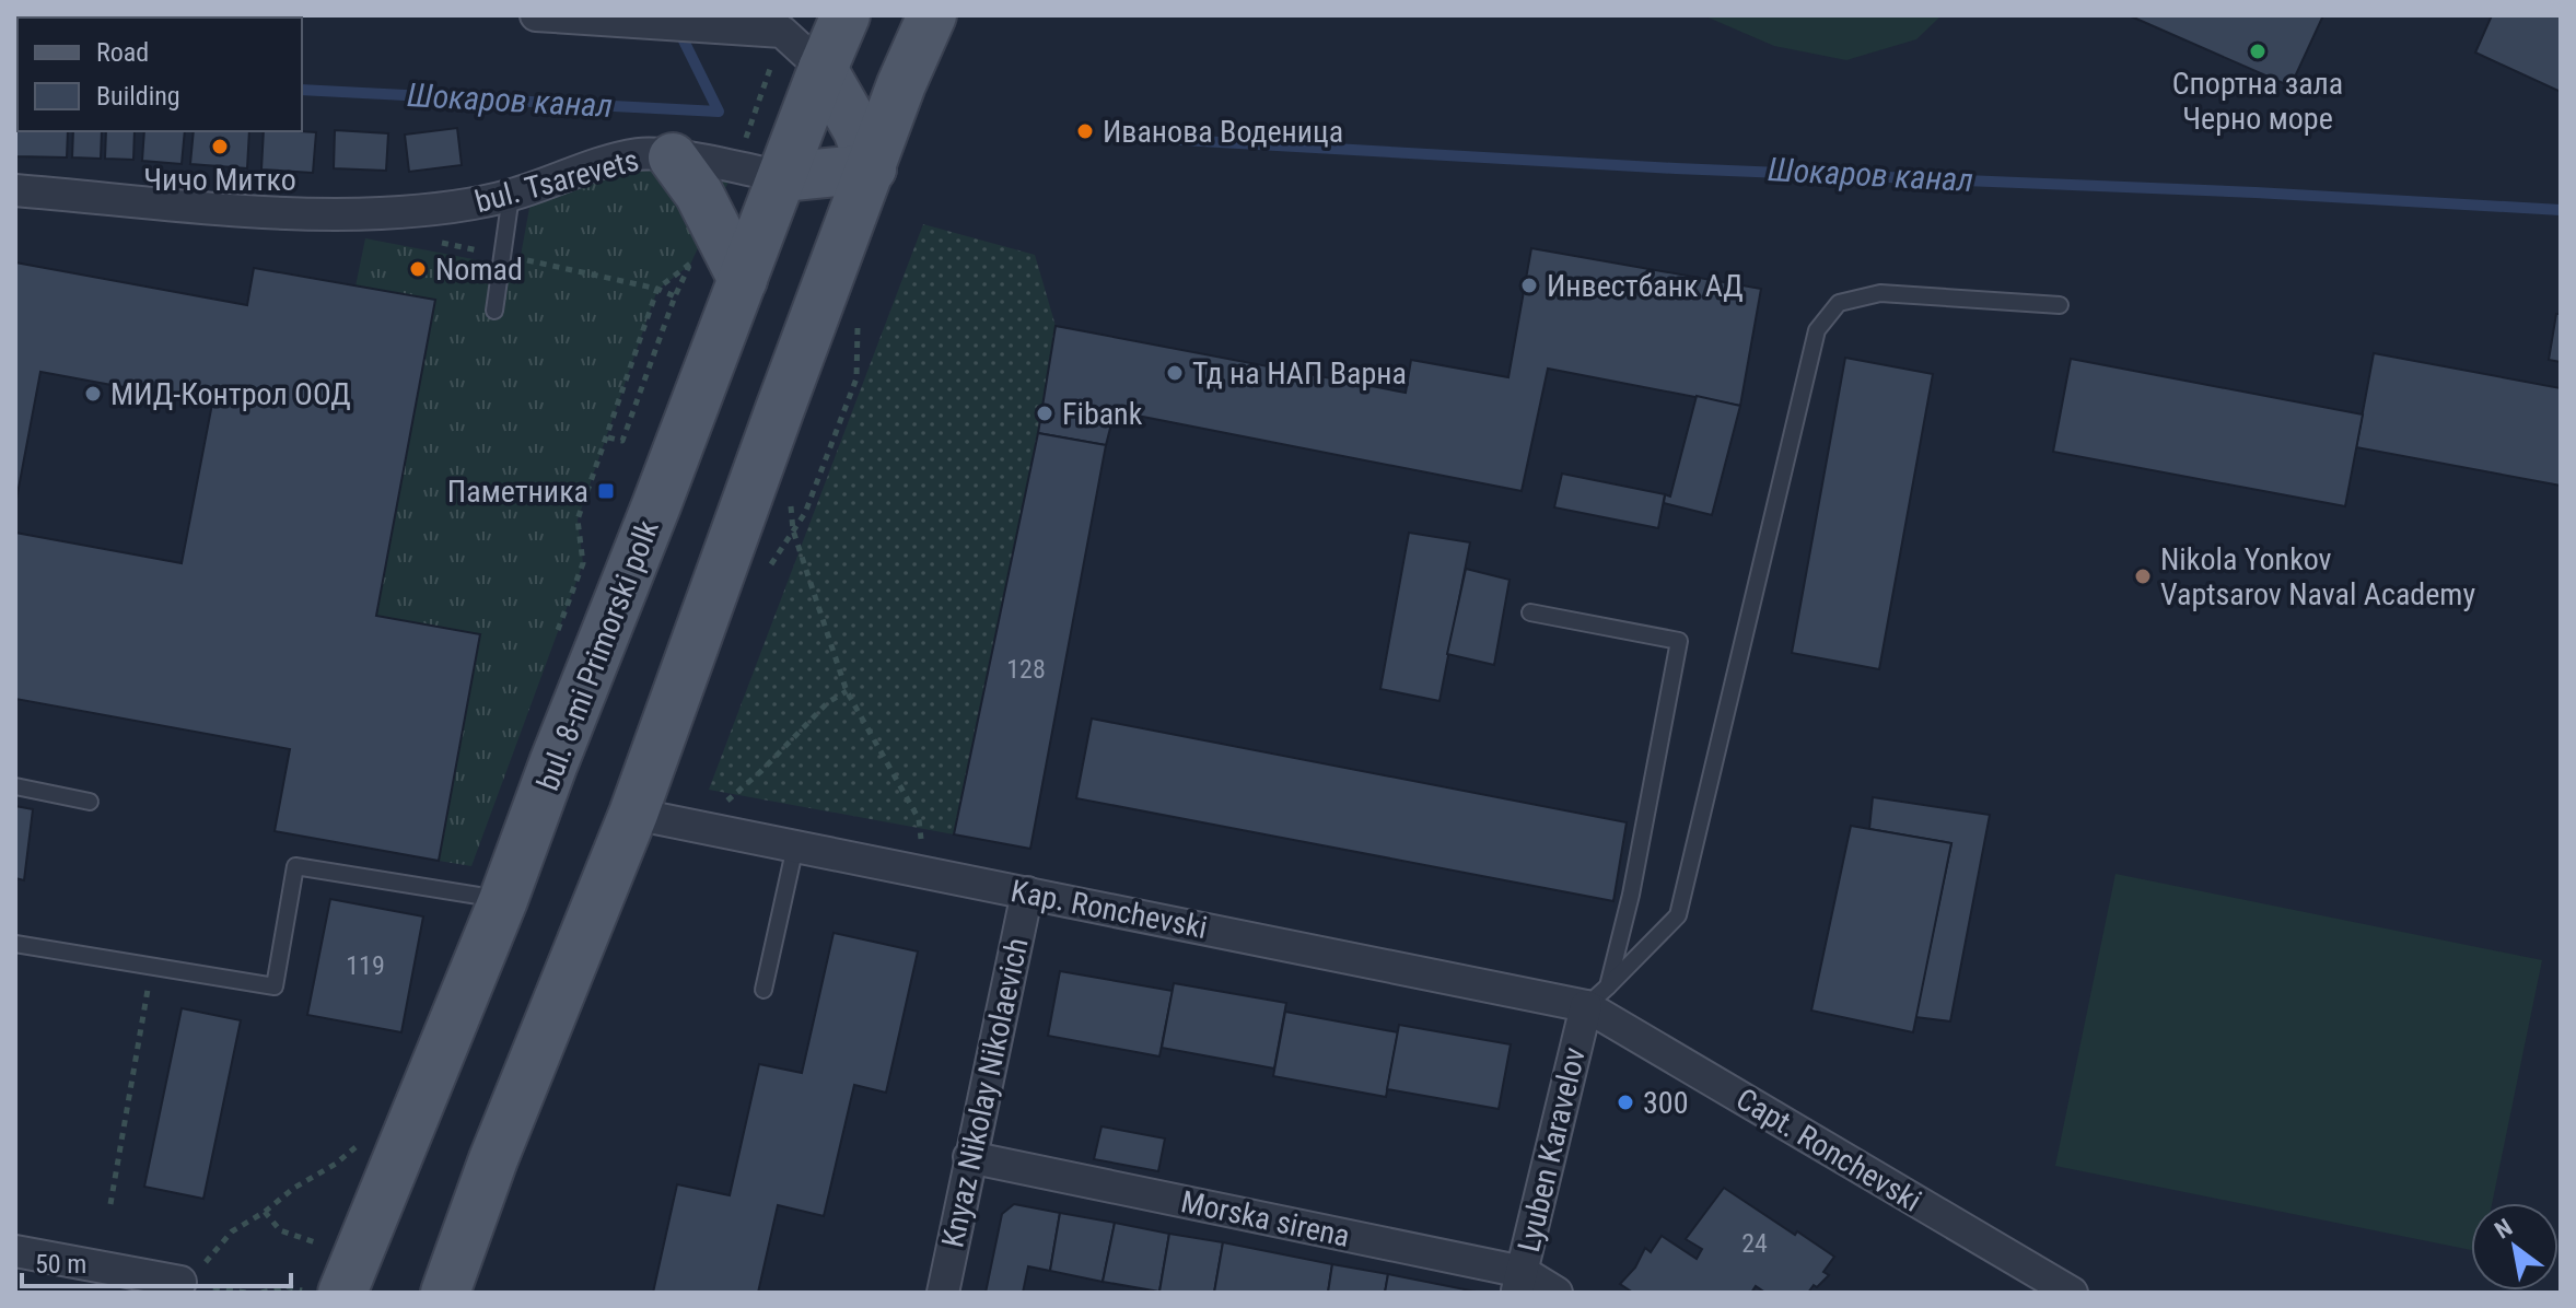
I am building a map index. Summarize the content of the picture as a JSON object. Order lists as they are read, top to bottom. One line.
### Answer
{"streets":{"main road":["bul. 8-mi Primorski polk"],"street":["bul. Tsarevets","Kap. Ronchevski","Knyaz Nikolay Nikolaevich","Lyuben Karavelov","Capt. Ronchevski","Morska sirena"]},"crossings":[["bul. Tsarevets","bul. 8-mi Primorski polk"],["Kap. Ronchevski","Knyaz Nikolay Nikolaevich"],["Kap. Ronchevski","Lyuben Karavelov"],["Kap. Ronchevski","Capt. Ronchevski"],["Knyaz Nikolay Nikolaevich","Morska sirena"],["Lyuben Karavelov","Capt. Ronchevski"],["Lyuben Karavelov","Morska sirena"]],"water":["Шокаров канал"],"places":{"other":["Спортна зала Черно море","Иванова Воденица","Чичо Митко","Nomad","Инвестбанк АД","Тд на НАП Варна","МИД-Контрол ООД","Fibank","Nikola Yonkov Vaptsarov Naval Academy","300"],"transit":["Паметника"]},"house_numbers":["128","119","24"],"legend":["Road","Building"],"scale_bar":"50 m","north":"top left"}
